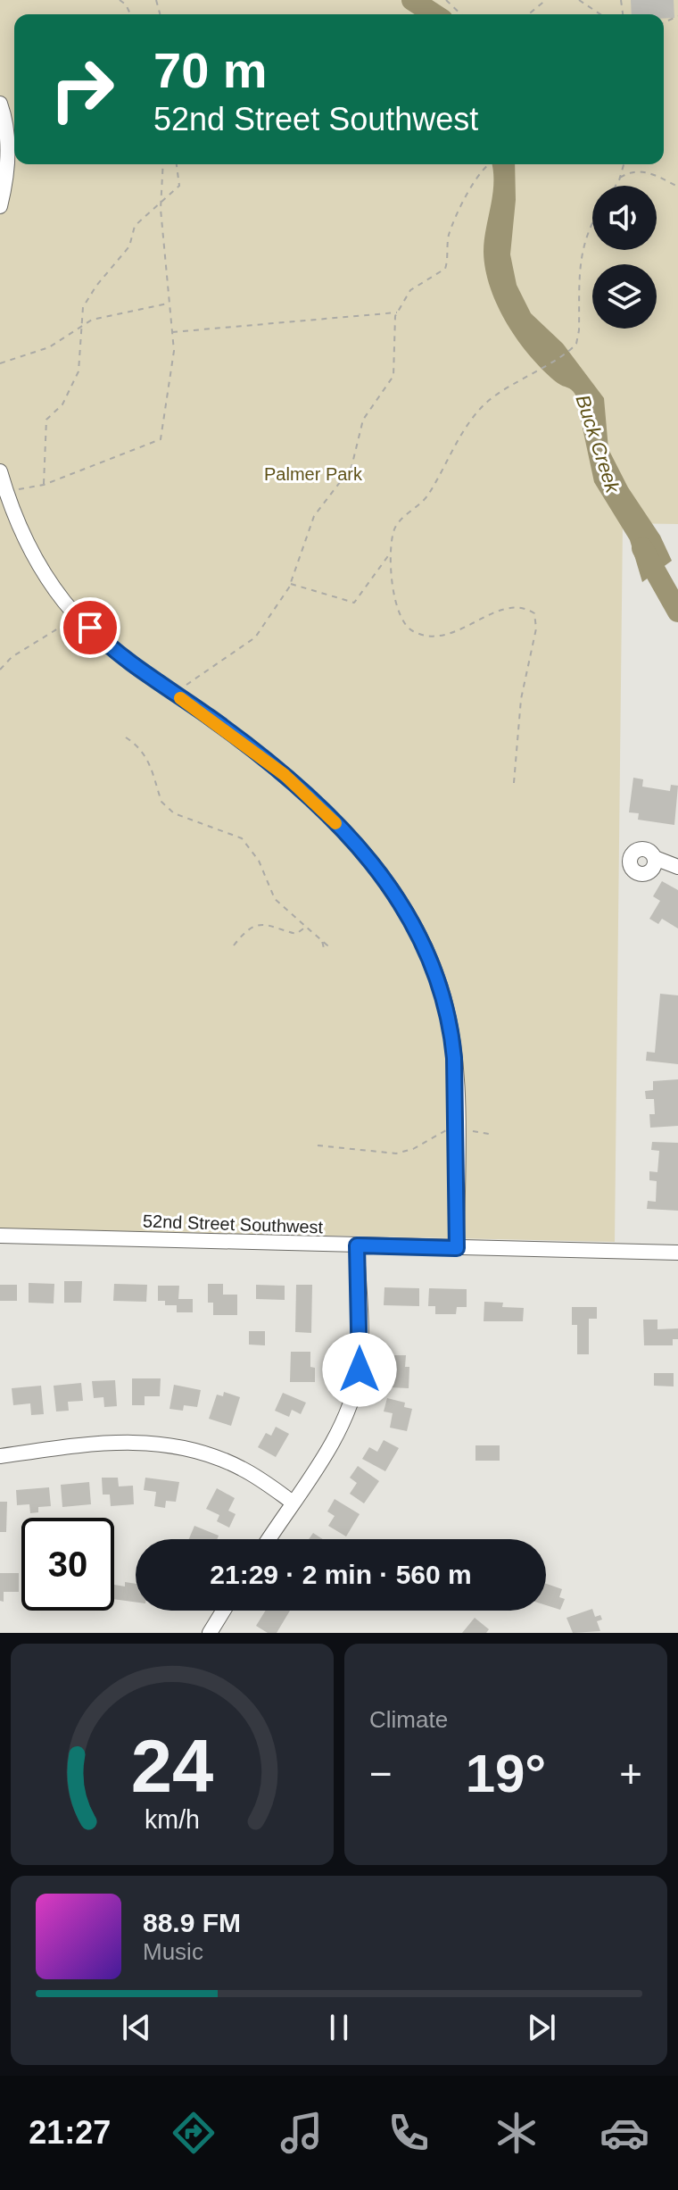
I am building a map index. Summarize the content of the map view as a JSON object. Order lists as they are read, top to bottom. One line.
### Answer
{"streets":{"street":["52nd Street Southwest"]},"water":["Buck Creek"],"parks":["Palmer Park"],"page":{"turn":["70 m","52nd Street Southwest"],"limit":"30","trip":"21:29 · 2 min · 560 m","tile":"Climate","heat":["−","19°","+"],"song":["88.9 FM","Music"],"tabs":"21:27","gauge":["24","km/h"]}}
